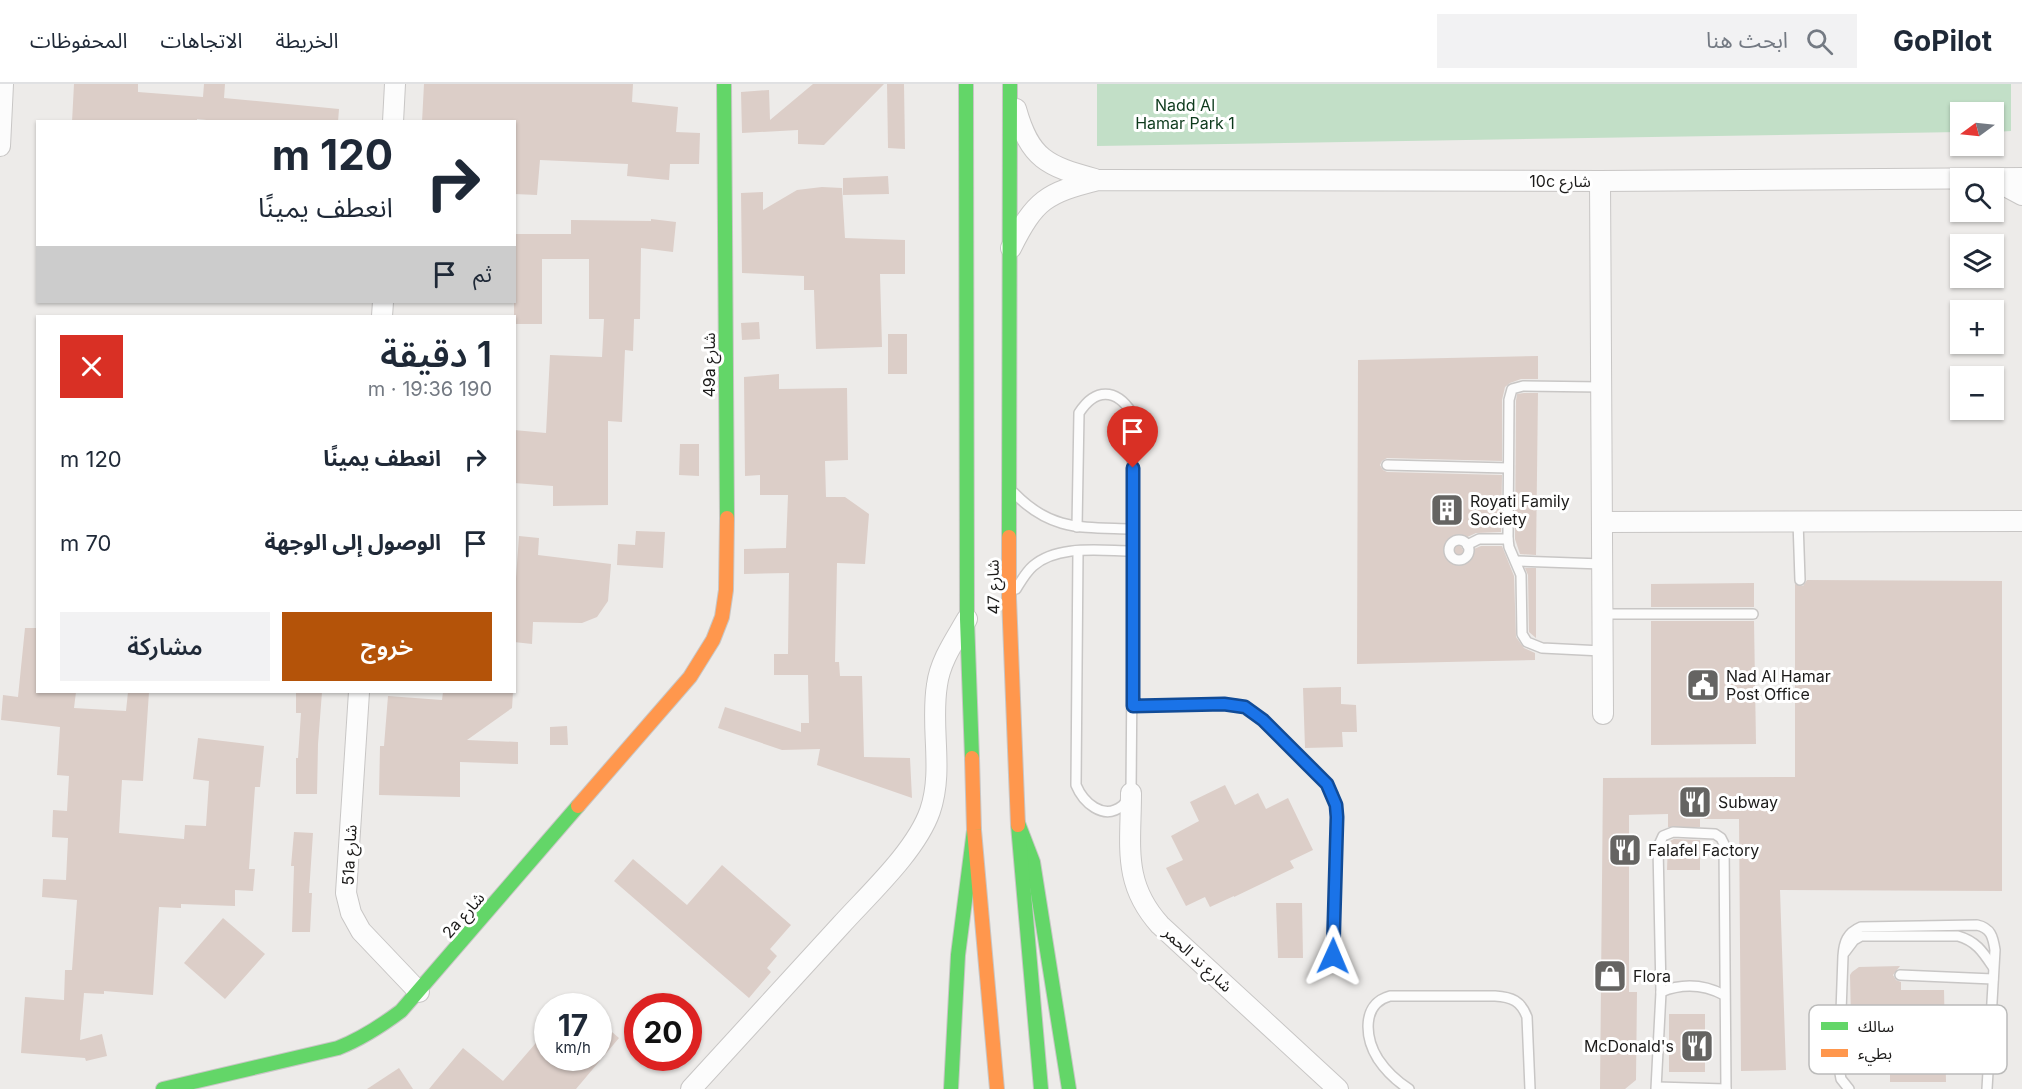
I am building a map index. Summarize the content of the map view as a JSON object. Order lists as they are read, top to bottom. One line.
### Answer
{"streets":{"street":["10c شارع","49a شارع","شارع 47","51a شارع","2a شارع","شارع ند الحمر"]},"crossings":[["10c شارع","شارع 47"],["49a شارع","2a شارع"],["51a شارع","2a شارع"]],"parks":["Nadd Al Hamar Park 1"],"places":{"building":["Royati Family Society"],"public building":["Nad Al Hamar Post Office"],"restaurant":["Subway","Falafel Factory","McDonald's"],"shop":["Flora"]},"legend":["سالك","بطيء"],"north":"left","page":{"header":"GoPilot","search":"ابحث هنا","nav":["الخريطة","الاتجاهات","المحفوظات"],"map_buttons":["+","−"],"turn":["120 m","انعطف يمينًا"],"then":"ثم","heading":["1 دقيقة","190 m · 19:36"],"list":[{"name":"انعطف يمينًا","value":"120 m"},{"name":"الوصول إلى الوجهة","value":"70 m"}],"buttons":["خروج","مشاركة"],"speed":"17 km/h","limit":"20"}}
